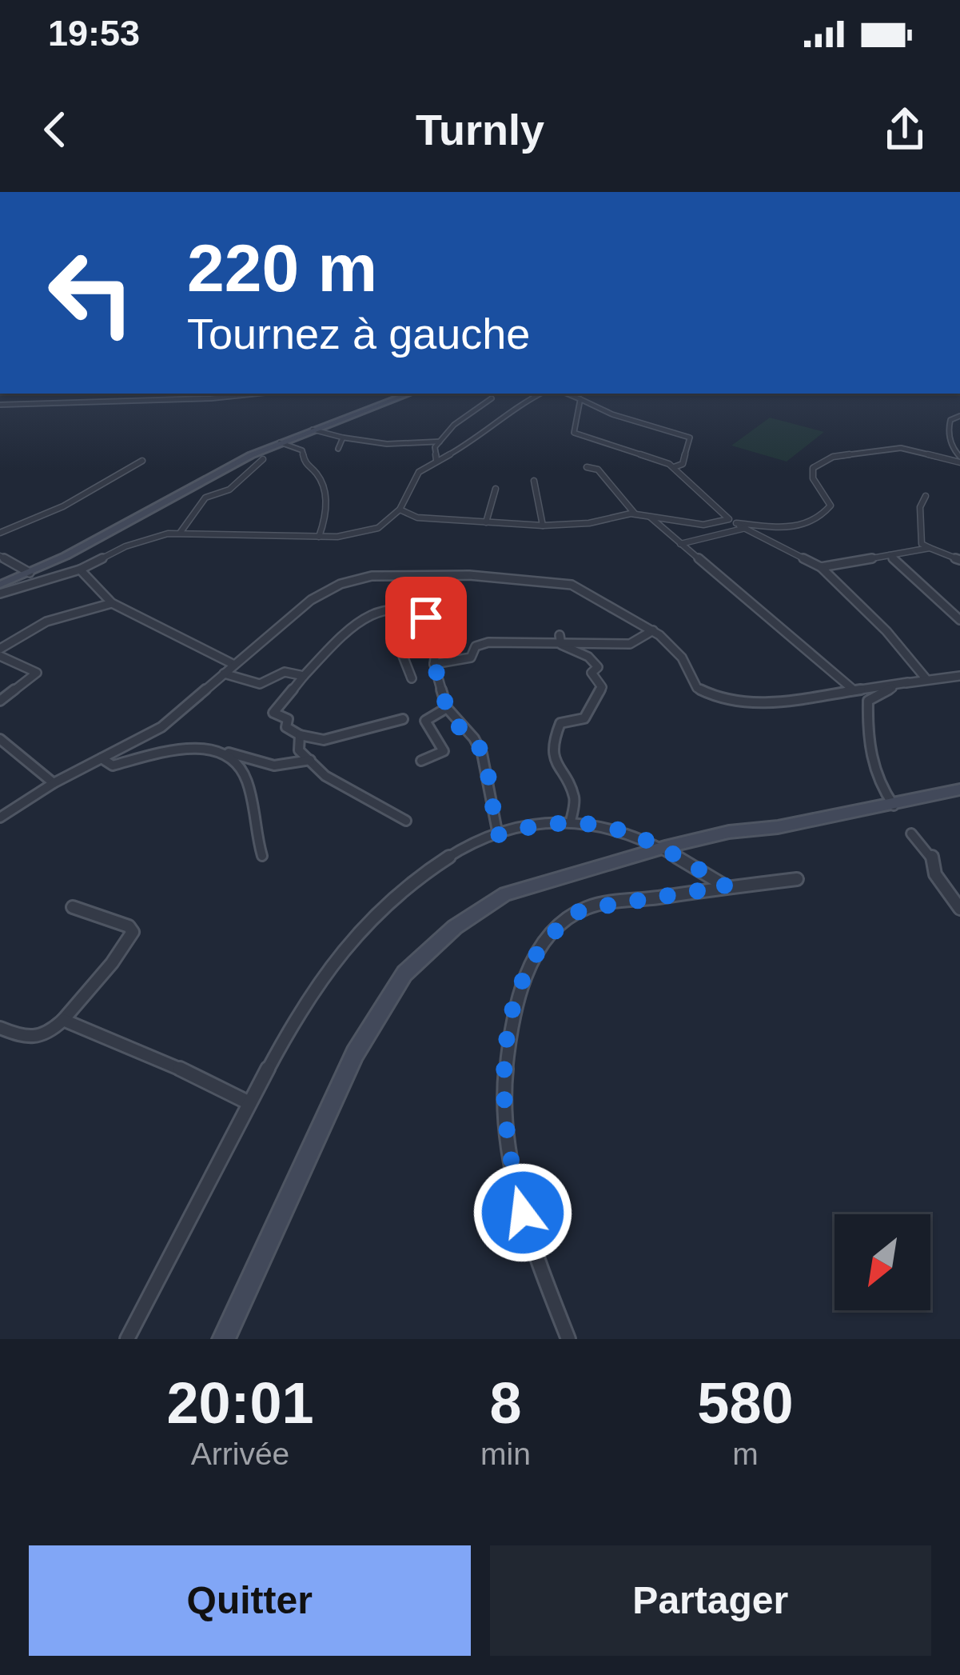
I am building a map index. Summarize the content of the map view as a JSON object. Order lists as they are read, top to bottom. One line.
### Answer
{"north":"bottom left","page":{"status":"19:53","header":"Turnly","turn":["220 m","Tournez à gauche"],"eta":["20:01","Arrivée","8","min","580","m"],"buttons":["Quitter","Partager"]}}
